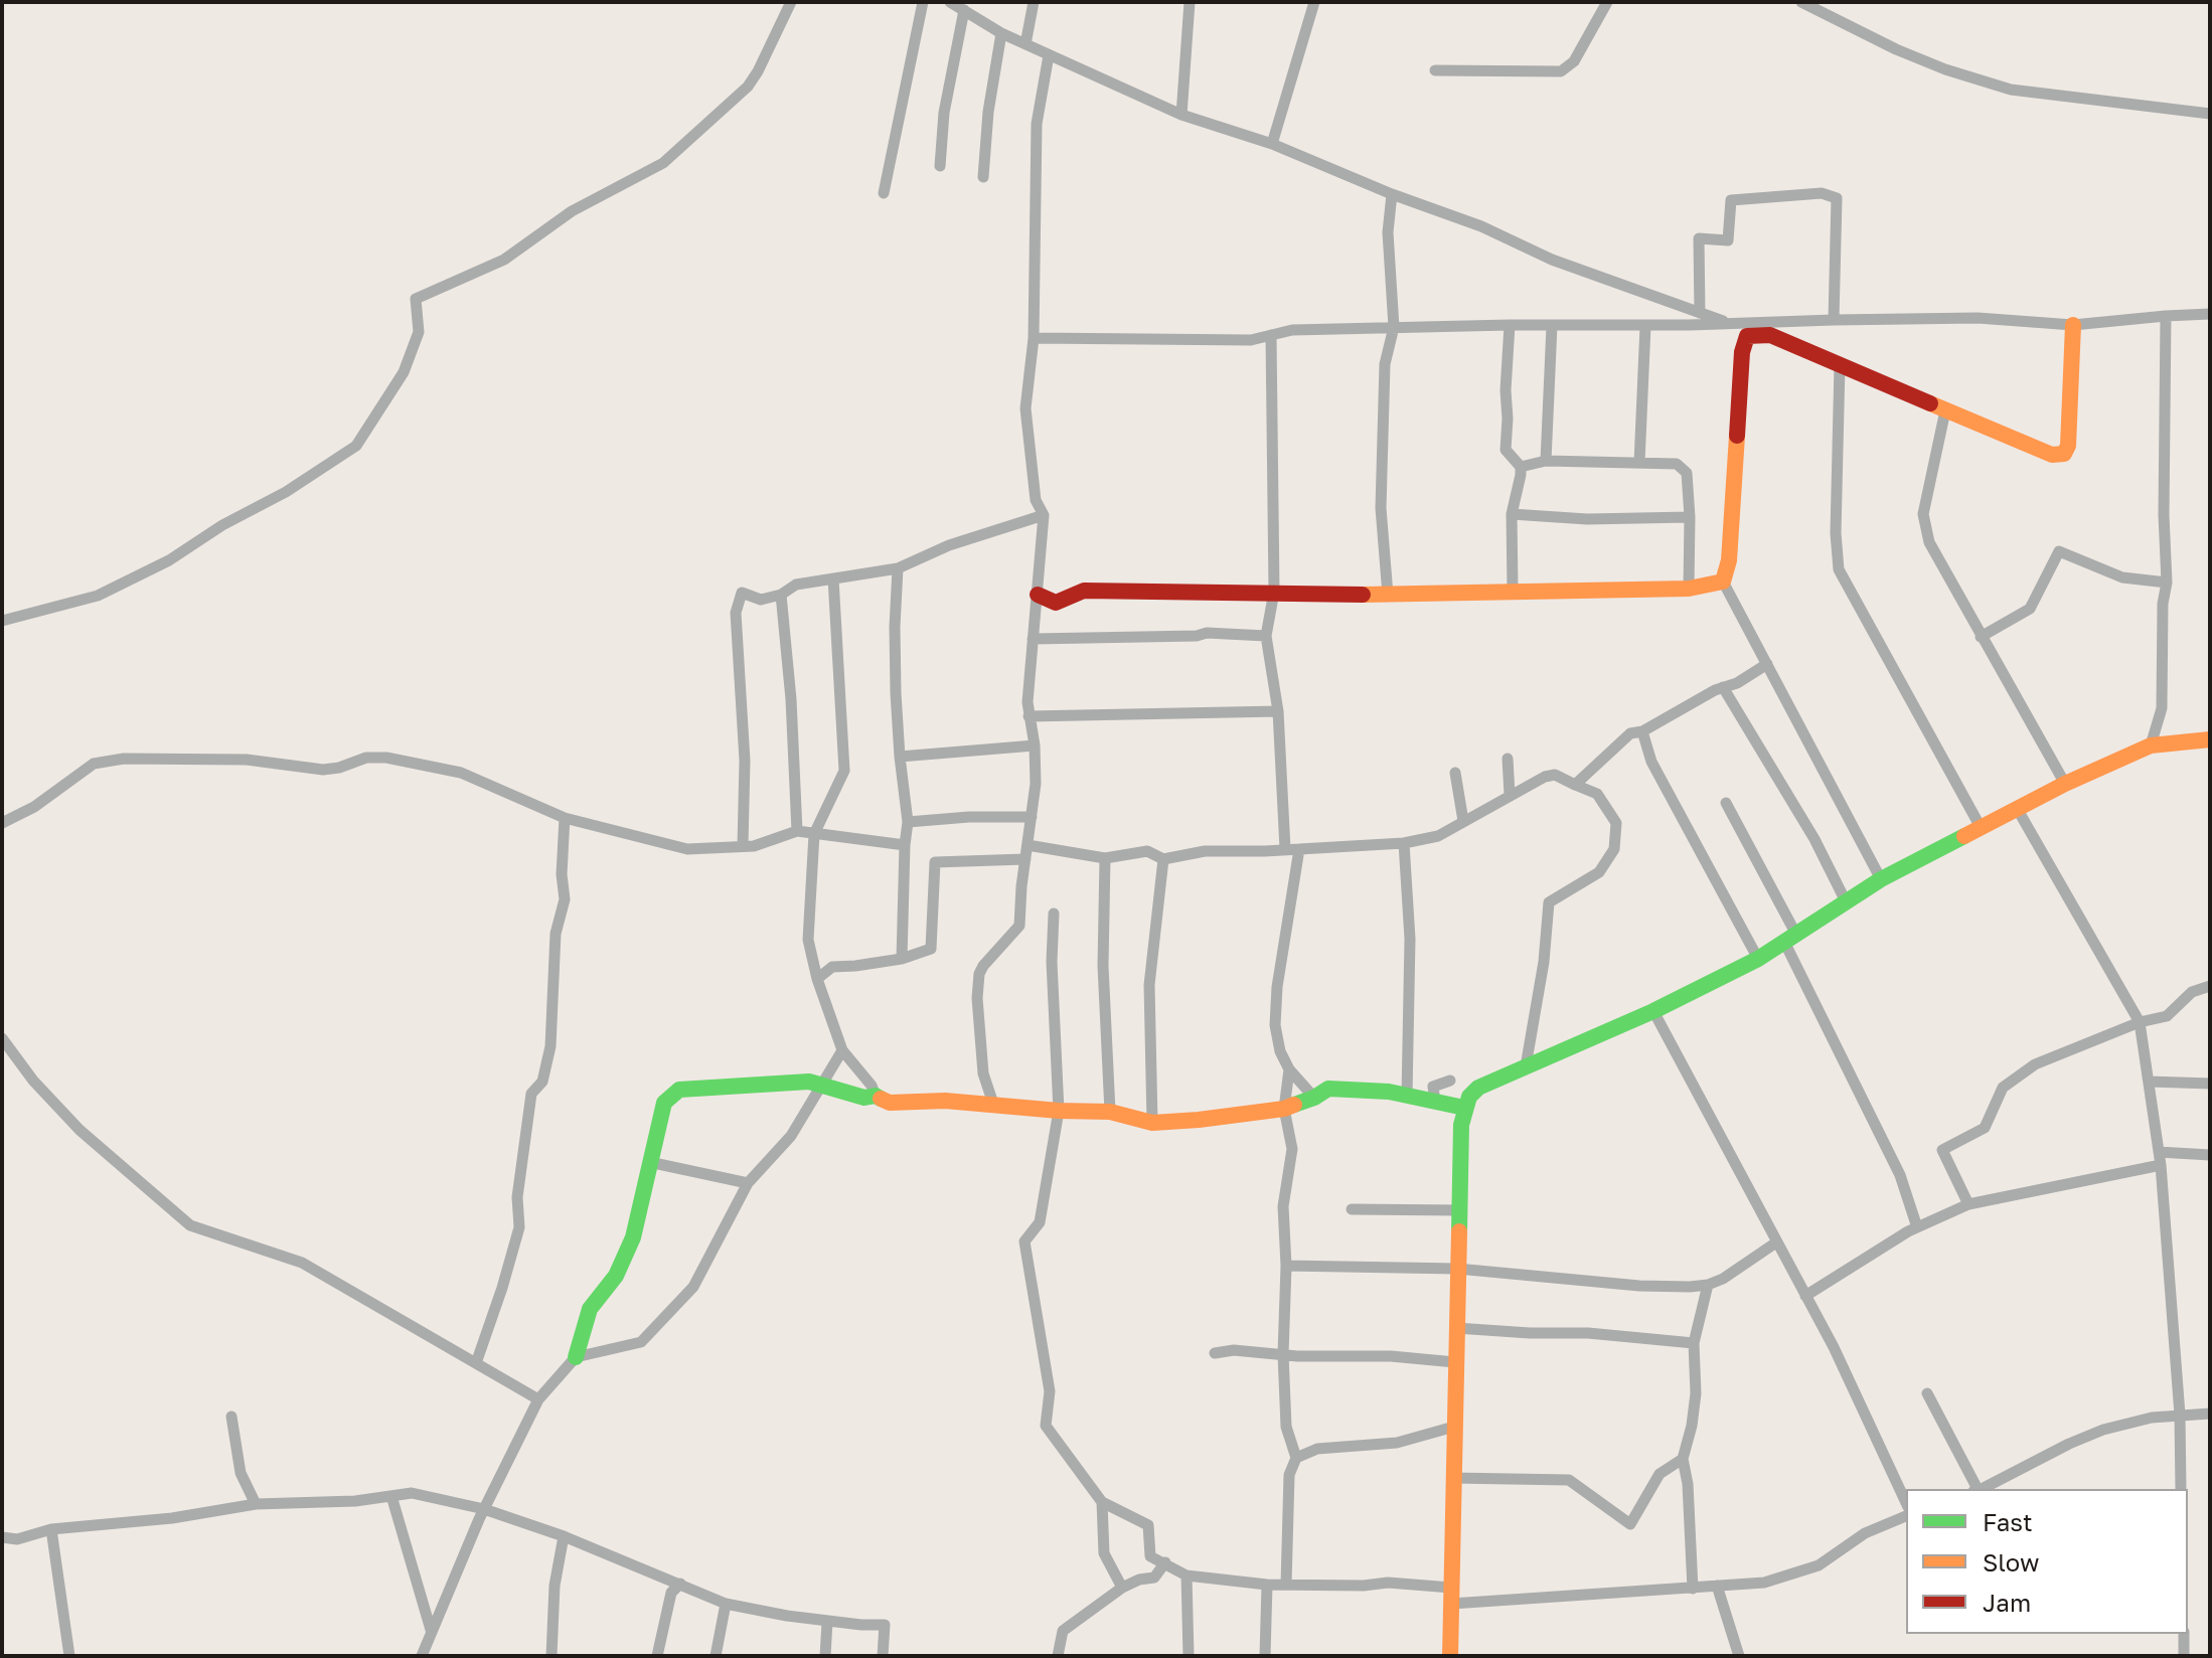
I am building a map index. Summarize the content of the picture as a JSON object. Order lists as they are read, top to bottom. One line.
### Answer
{"legend":["Fast","Slow","Jam"]}
